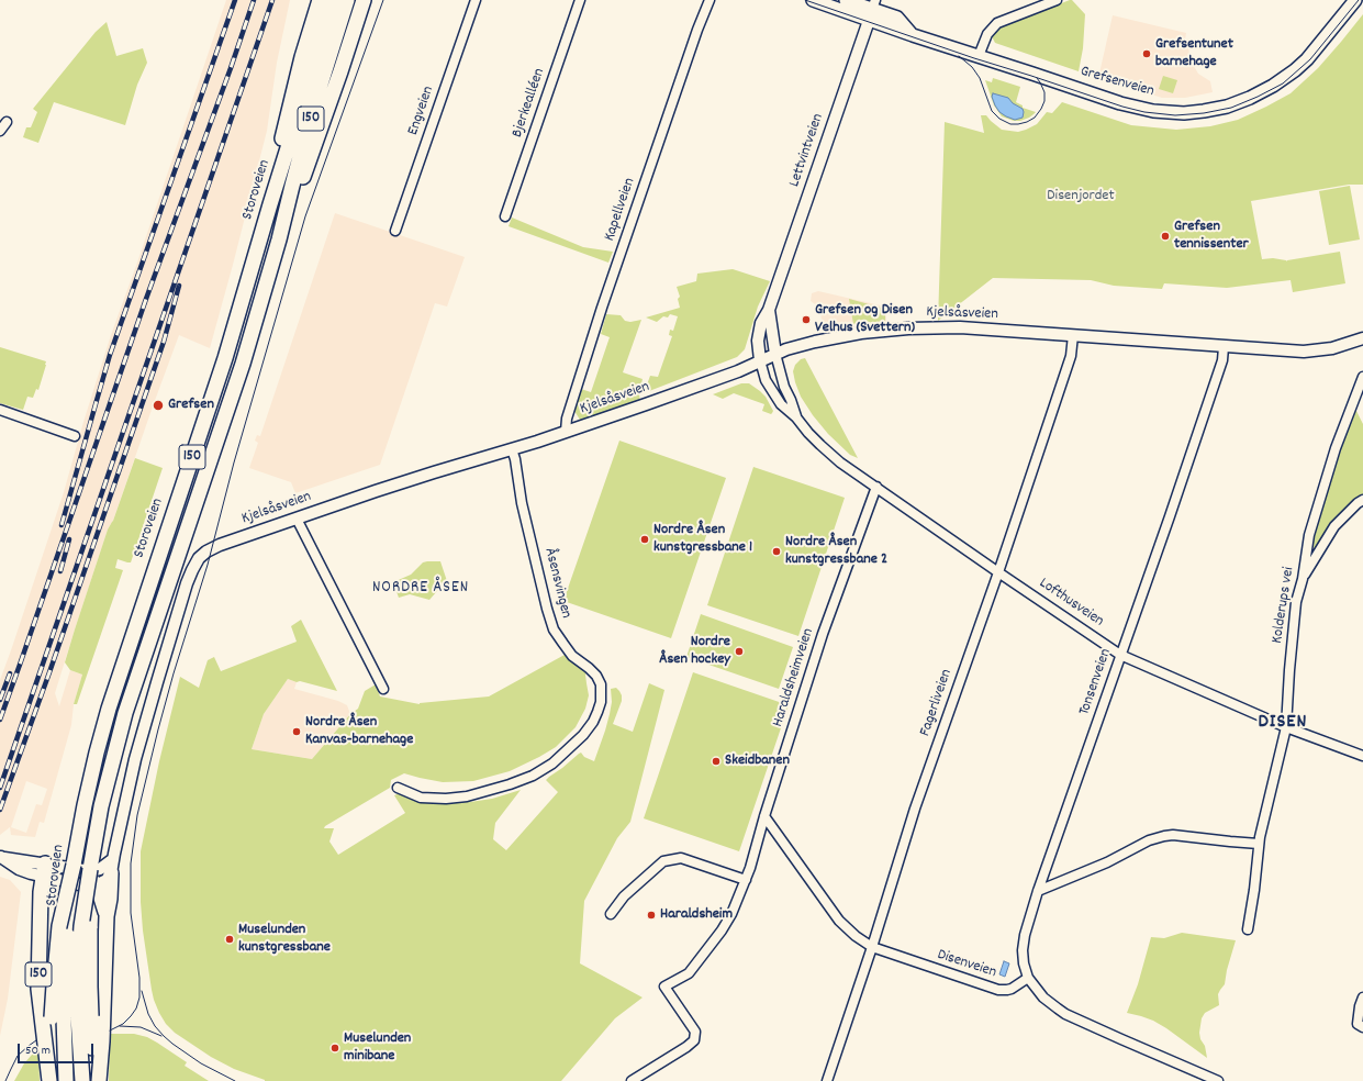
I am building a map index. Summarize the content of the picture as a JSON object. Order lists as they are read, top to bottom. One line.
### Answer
{"streets":{"highway":["150","Storoveien"],"main road":["Grefsenveien"],"street":["Bjerkealléen","Engveien","Lettvintveien","Kapellveien","Kjelsåsveien","Åsensvingen","Lofthusveien","Kolderups vei","Haraldsheimveien","Tonsenveien","Fagerliveien","Disenveien"]},"crossings":[["Grefsenveien","Lettvintveien"],["150","Storoveien"],["150","Kjelsåsveien"],["Lettvintveien","Kjelsåsveien"],["Lettvintveien","Lofthusveien"],["Kapellveien","Kjelsåsveien"],["Kjelsåsveien","Åsensvingen"],["Kjelsåsveien","Lofthusveien"],["Kjelsåsveien","Tonsenveien"],["Kjelsåsveien","Fagerliveien"],["Lofthusveien","Kolderups vei"],["Lofthusveien","Haraldsheimveien"],["Lofthusveien","Tonsenveien"],["Lofthusveien","Fagerliveien"],["Haraldsheimveien","Disenveien"],["Tonsenveien","Disenveien"],["Fagerliveien","Disenveien"]],"districts":["NORDRE ÅSEN","DISEN"],"parks":["Disenjordet"],"places":["Grefsentunet barnehage","Grefsen tennissenter","Grefsen og Disen Velhus (Svettern)","Grefsen","Nordre Åsen kunstgressbane 1","Nordre Åsen kunstgressbane 2","Nordre Åsen hockey","Nordre Åsen Kanvas-barnehage","Skeidbanen","Haraldsheim","Muselunden kunstgressbane","Muselunden minibane"],"scale_bar":"50 m"}
